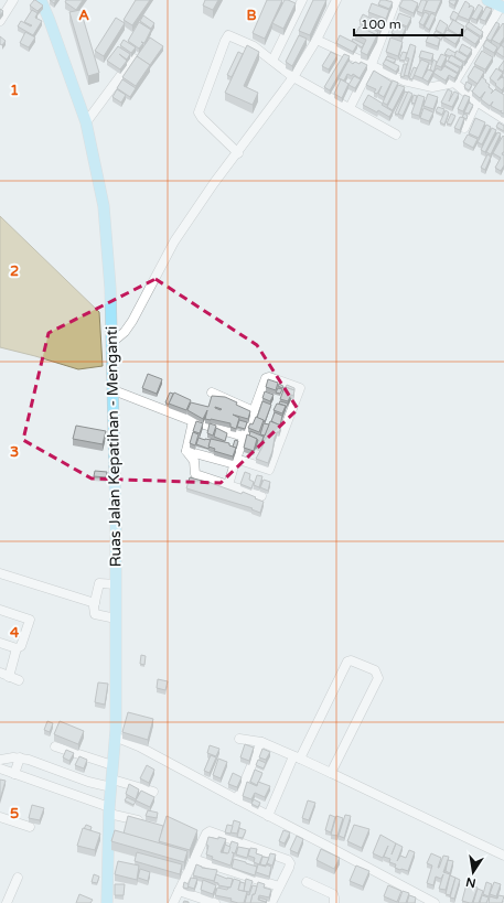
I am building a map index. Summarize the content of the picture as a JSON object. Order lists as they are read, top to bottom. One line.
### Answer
{"streets":{"main road":["Ruas Jalan Kepatihan - Menganti"]},"scale_bar":"100 m","north":"bottom","grid":{"columns":["A","B"],"rows":["1","2","3","4","5"]}}
